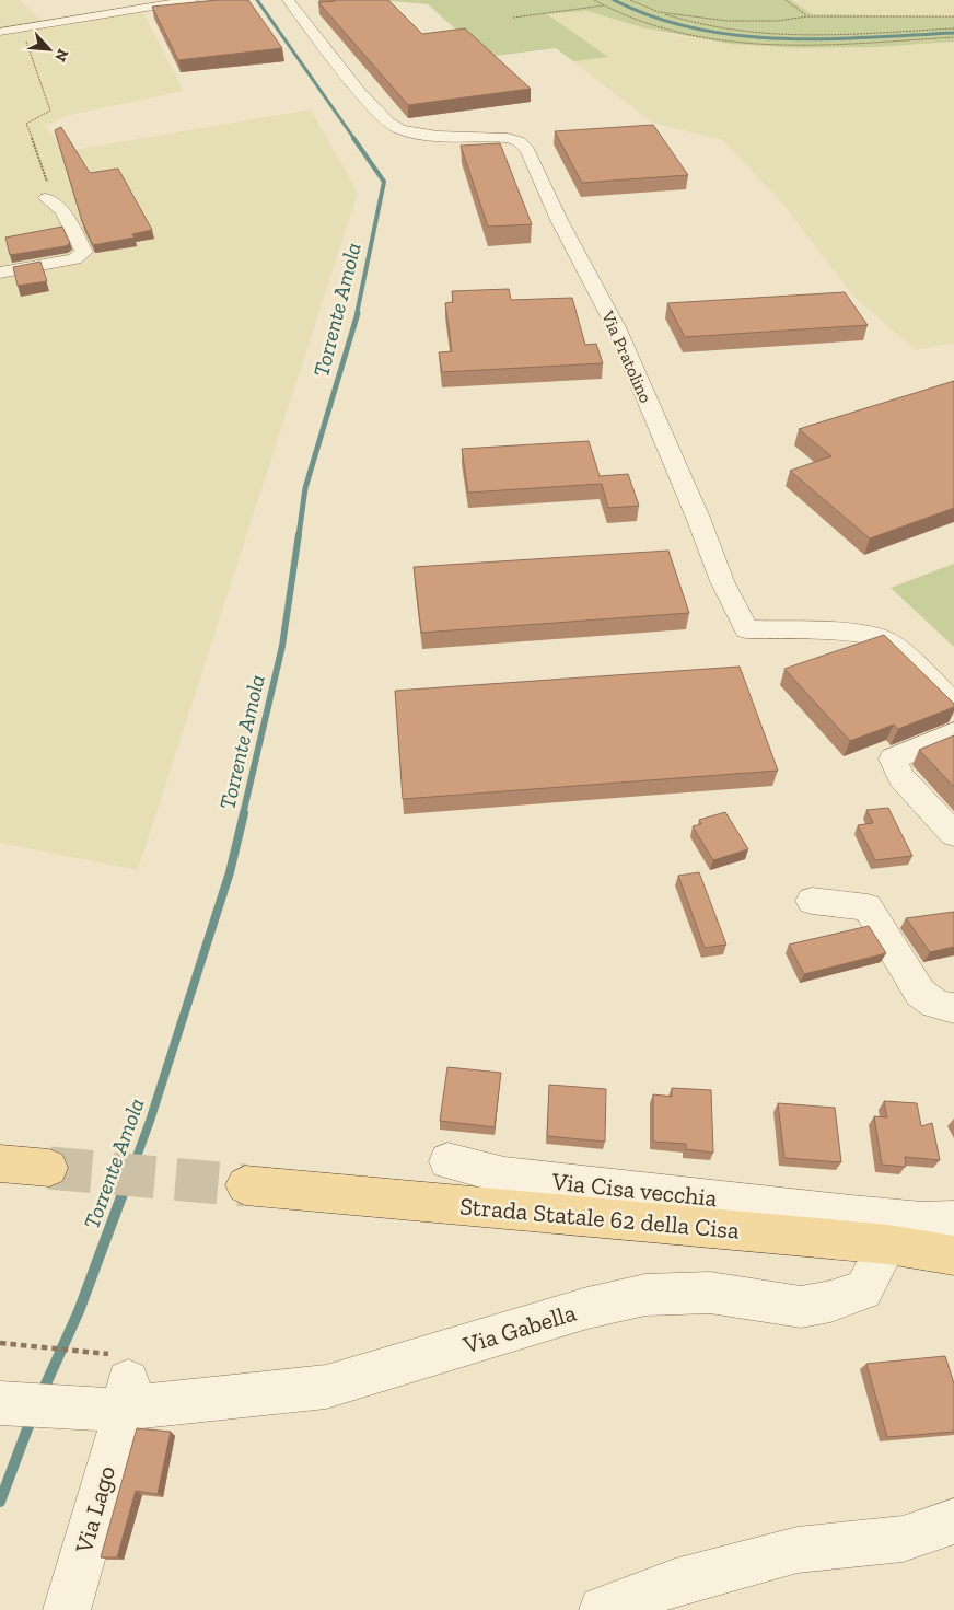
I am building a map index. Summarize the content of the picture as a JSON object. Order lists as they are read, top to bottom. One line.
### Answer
{"streets":{"main road":["Strada Statale 62 della Cisa"],"street":["Via Pratolino","Via Cisa vecchia","Via Gabella","Via Lago"]},"crossings":[["Strada Statale 62 della Cisa","Via Gabella"],["Via Gabella","Via Lago"]],"water":["Torrente Amola"],"north":"bottom right"}
